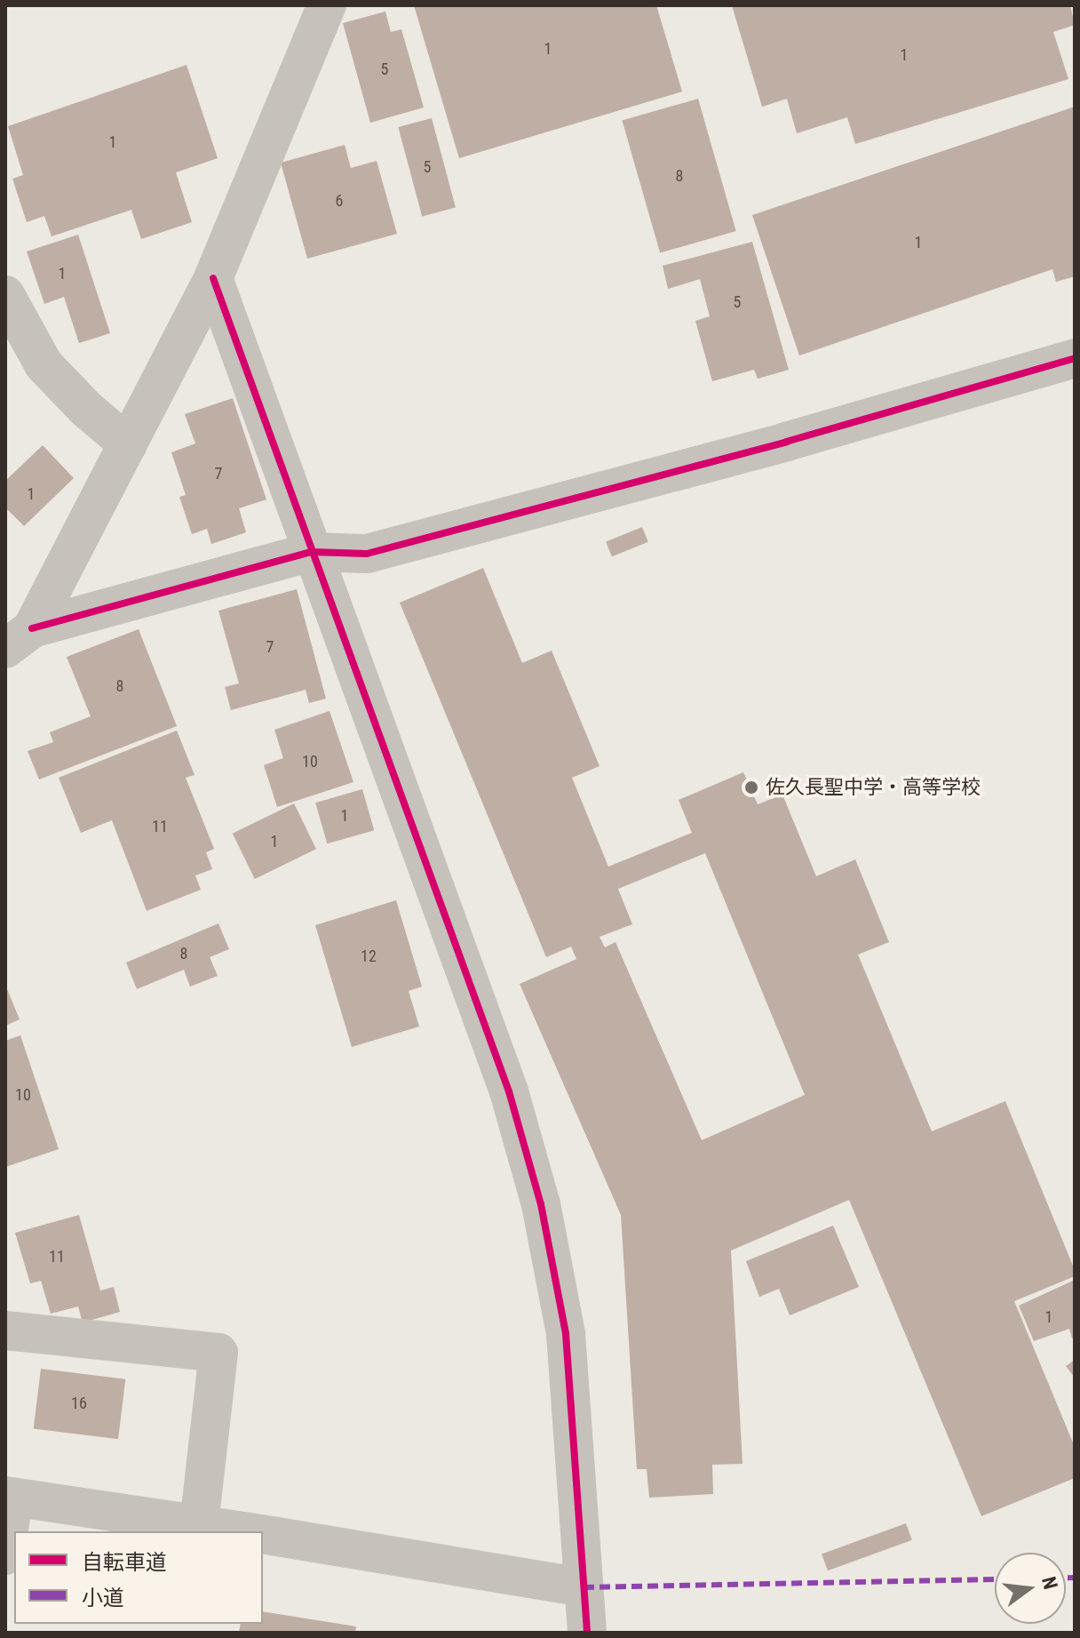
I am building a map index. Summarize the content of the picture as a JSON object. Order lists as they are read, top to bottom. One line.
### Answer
{"places":["佐久長聖中学・高等学校"],"house_numbers":["1","1","5","1","5","8","6","1","1","5","7","1","7","8","10","1","11","1","8","12","10","11","1","16"],"legend":["自転車道","小道"],"north":"right"}
